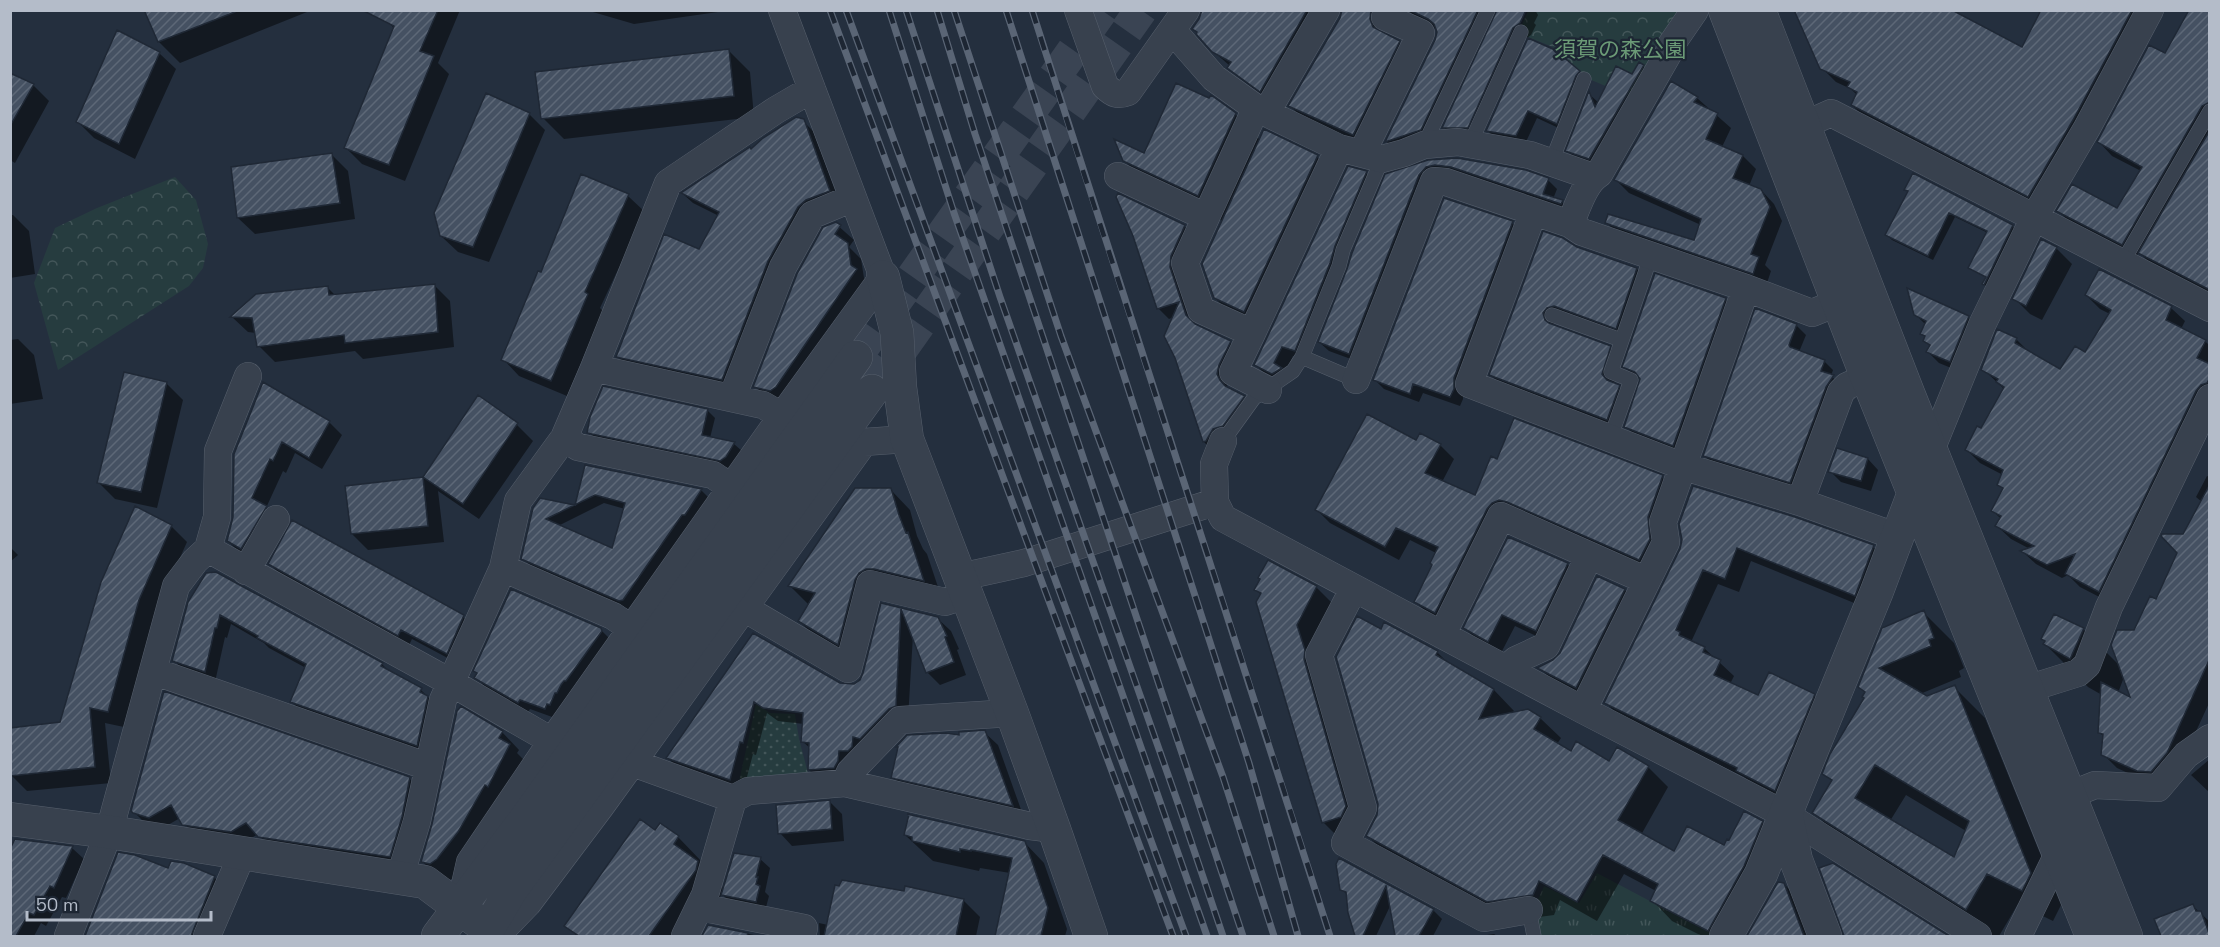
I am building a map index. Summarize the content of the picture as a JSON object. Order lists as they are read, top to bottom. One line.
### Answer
{"parks":["須賀の森公園"],"scale_bar":"50 m"}
